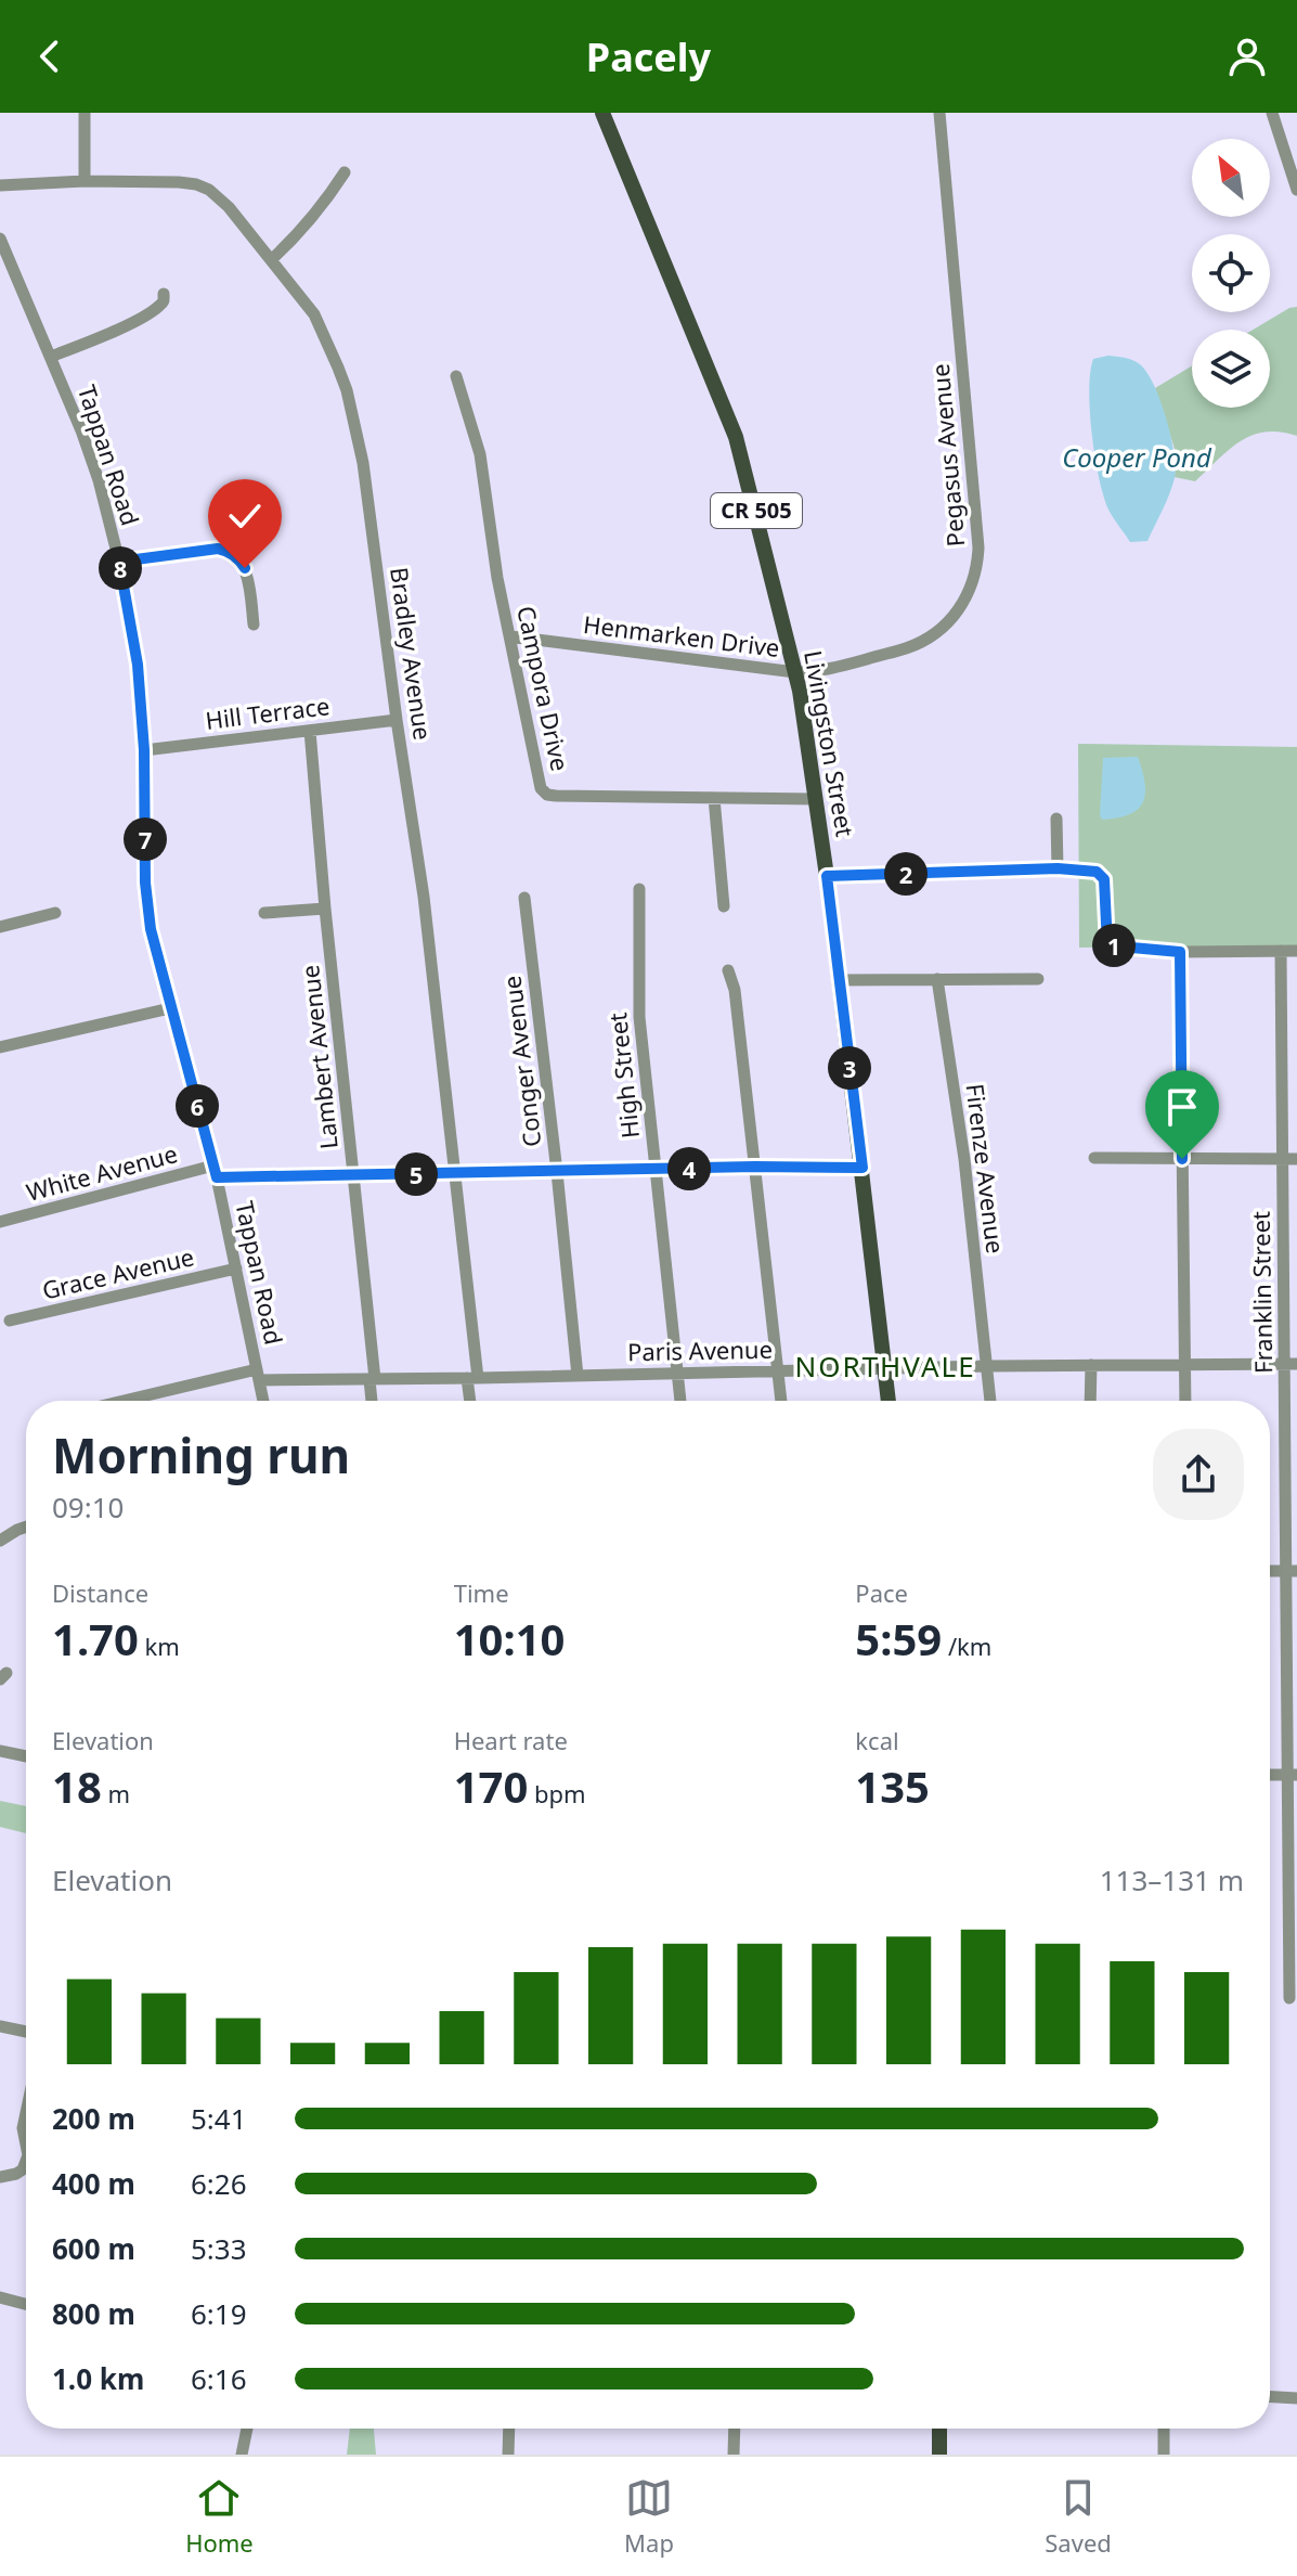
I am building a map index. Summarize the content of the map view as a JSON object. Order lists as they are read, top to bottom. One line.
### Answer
{"streets":{"main road":["CR 505","Livingston Street"],"street":["Tappan Road","Pegasus Avenue","Henmarken Drive","Bradley Avenue","Campora Drive","Hill Terrace","Lambert Avenue","Conger Avenue","High Street","Firenze Avenue","White Avenue","Grace Avenue","Franklin Street","Paris Avenue"]},"crossings":[["Tappan Road","Hill Terrace"],["Tappan Road","White Avenue"],["Tappan Road","Grace Avenue"],["Tappan Road","Paris Avenue"],["Pegasus Avenue","Henmarken Drive"],["Pegasus Avenue","Livingston Street"],["Henmarken Drive","Campora Drive"],["Henmarken Drive","Livingston Street"],["Bradley Avenue","Hill Terrace"],["Bradley Avenue","White Avenue"],["Bradley Avenue","Paris Avenue"],["Campora Drive","Livingston Street"],["Hill Terrace","Lambert Avenue"],["Livingston Street","White Avenue"],["Livingston Street","Paris Avenue"],["Lambert Avenue","White Avenue"],["Lambert Avenue","Paris Avenue"],["Conger Avenue","White Avenue"],["Conger Avenue","Paris Avenue"],["High Street","White Avenue"],["High Street","Paris Avenue"],["Firenze Avenue","Paris Avenue"],["Franklin Street","Paris Avenue"]],"districts":["NORTHVALE"],"water":["Cooper Pond"],"north":"top left","page":{"header":"Pacely","pins":["8","7","2","1","3","6","4","5"],"heading":["Morning run","09:10"],"stats":[["Distance","1.70 km"],["Time","10:10"],["Pace","5:59 /km"],["Elevation","18 m"],["Heart rate","170 bpm"],["kcal","135"]],"chart":["Elevation","113–131 m"],"list":[{"name":"200 m","note":"5:41"},{"name":"400 m","note":"6:26"},{"name":"600 m","note":"5:33"},{"name":"800 m","note":"6:19"},{"name":"1.0 km","note":"6:16"}],"tabs":["Home","Map","Saved"]}}
